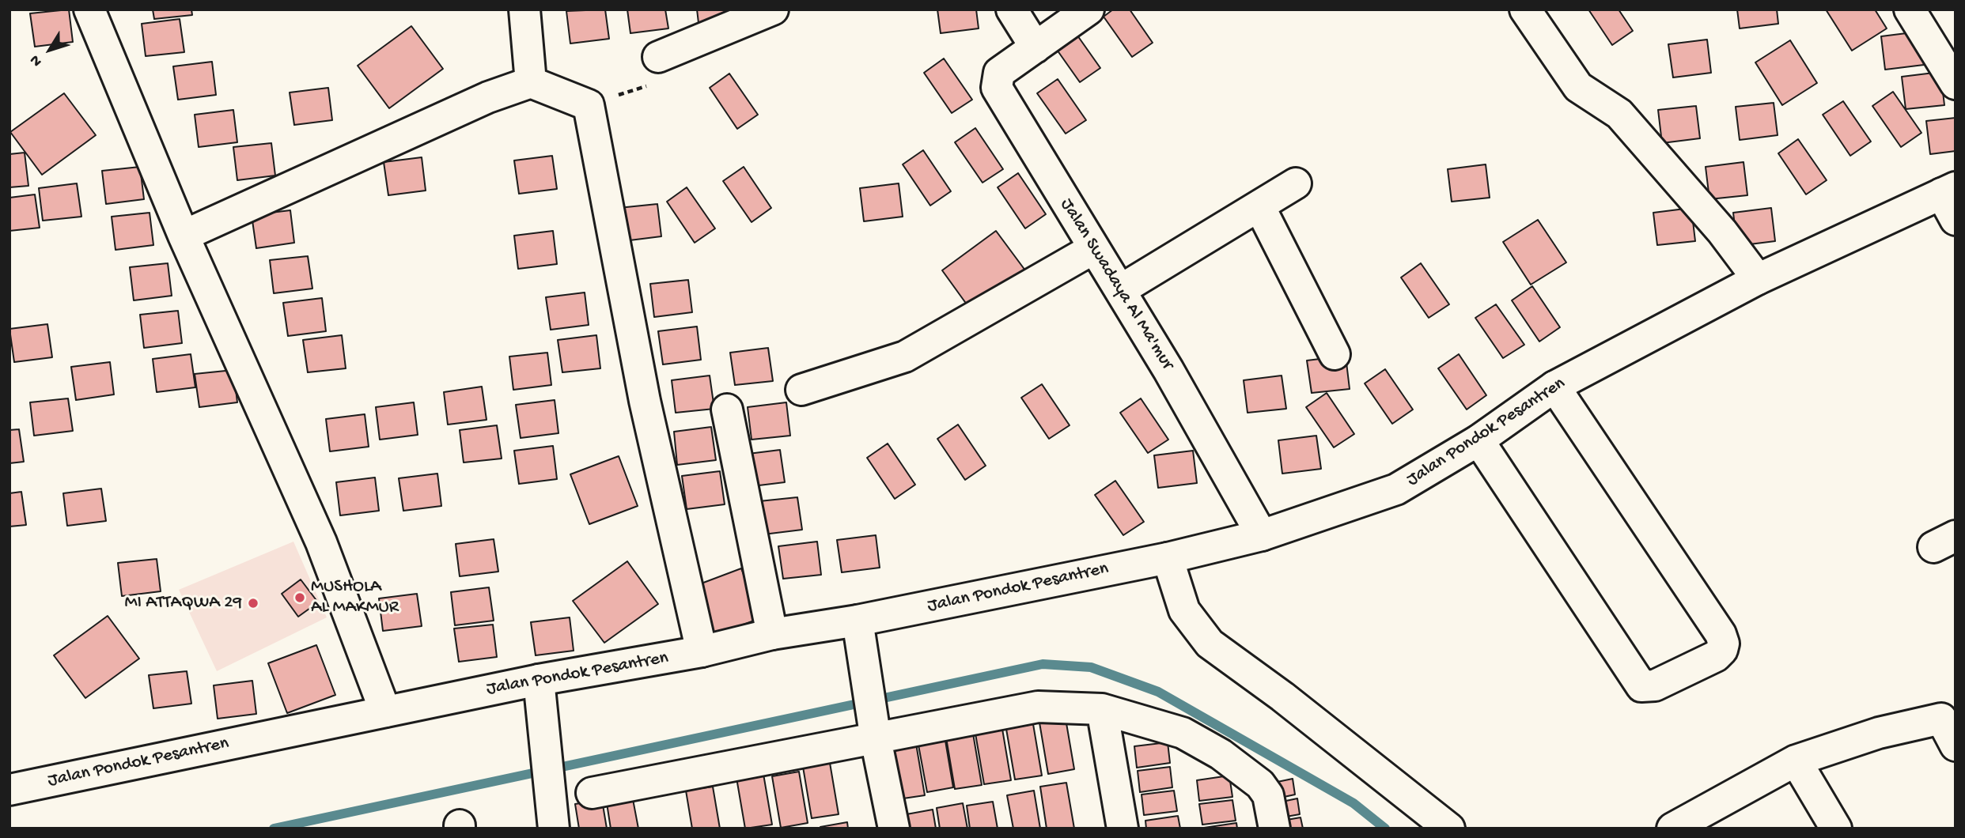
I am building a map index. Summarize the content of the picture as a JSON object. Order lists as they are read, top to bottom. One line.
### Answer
{"streets":{"street":["Jalan Swadaya Al Ma'mur","Jalan Pondok Pesantren"]},"crossings":[["Jalan Swadaya Al Ma'mur","Jalan Pondok Pesantren"]],"places":["MUSHOLA AL MAKMUR","MI ATTAQWA 29"],"north":"bottom left"}
